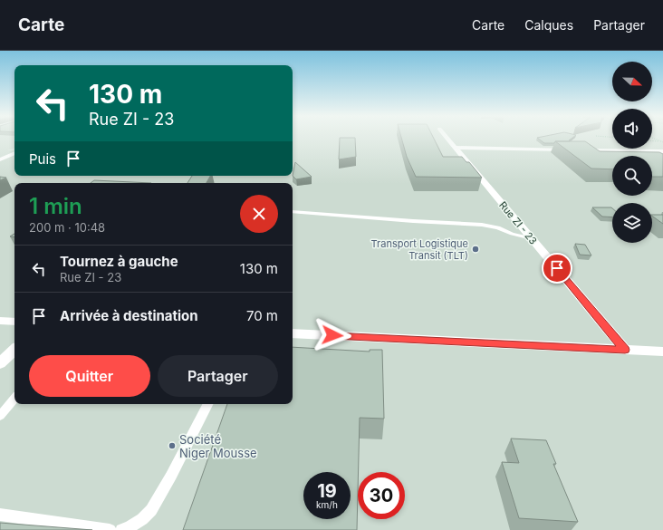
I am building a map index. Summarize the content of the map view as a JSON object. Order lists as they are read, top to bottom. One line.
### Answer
{"streets":{"street":["Rue ZI - 23"]},"places":["Transport Logistique Transit (TLT)","Société Niger Mousse"],"north":"right","page":{"header":"Carte","nav":["Carte","Calques","Partager"],"turn":["130 m","Rue ZI - 23"],"then":"Puis","heading":["1 min","200 m · 10:48"],"list":[{"name":"Tournez à gauche","note":"Rue ZI - 23","value":"130 m"},{"name":"Arrivée à destination","value":"70 m"}],"buttons":["Quitter","Partager"],"speed":"19 km/h","limit":"30"}}
